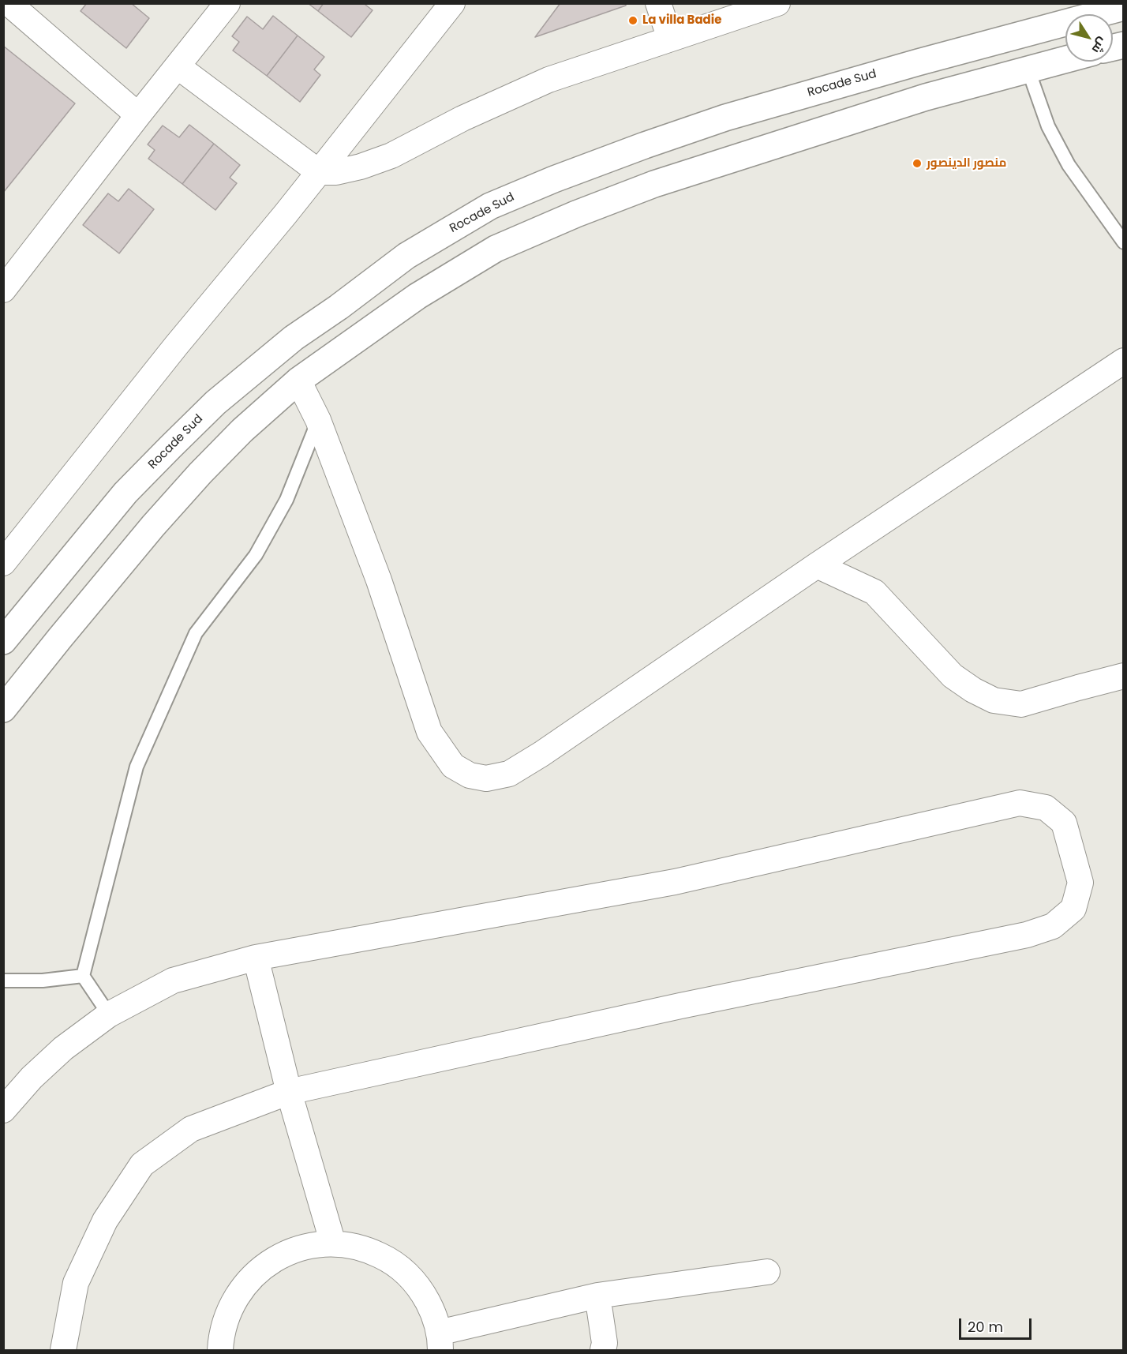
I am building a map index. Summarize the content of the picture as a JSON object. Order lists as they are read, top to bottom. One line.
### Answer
{"streets":{"highway":["Rocade Sud"]},"places":["La villa Badie","منصور الدينصور"],"scale_bar":"20 m","north":"bottom right"}
